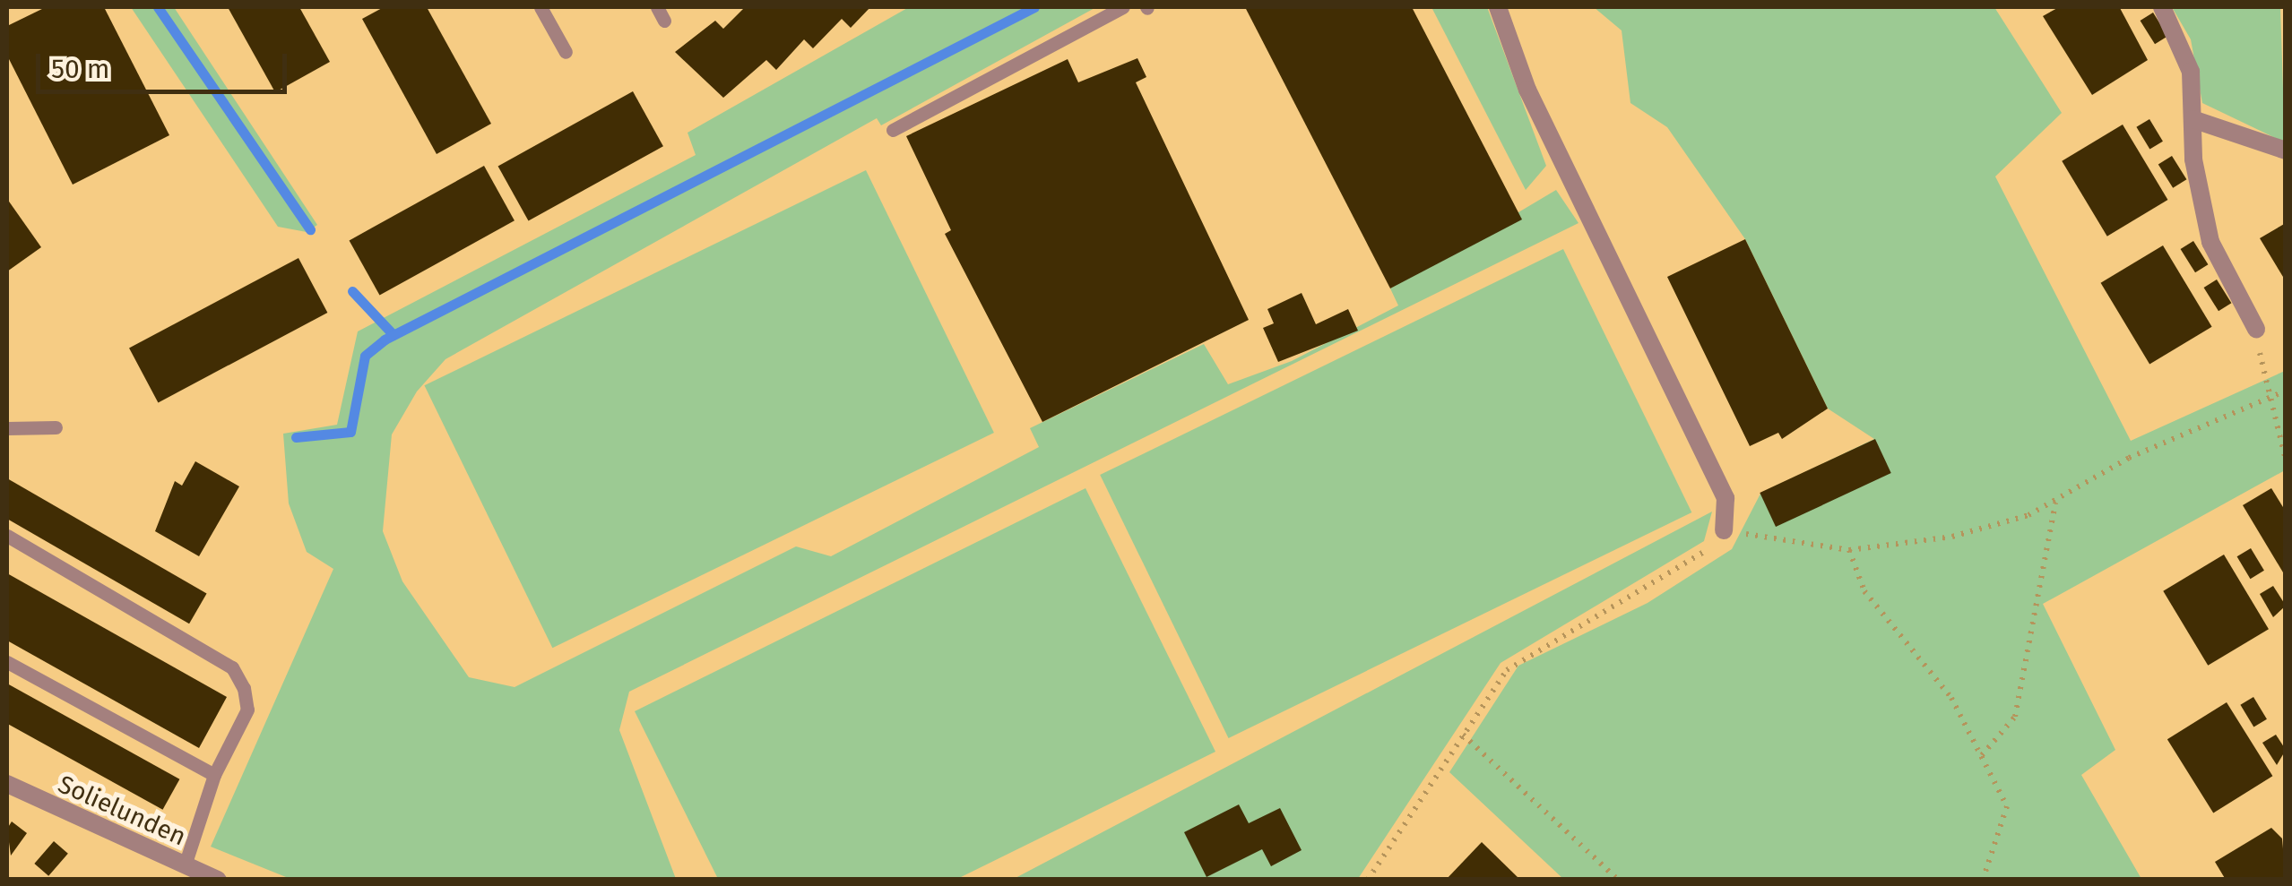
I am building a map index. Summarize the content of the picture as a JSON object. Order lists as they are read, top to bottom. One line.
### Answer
{"streets":{"street":["Solielunden"]},"scale_bar":"50 m"}
